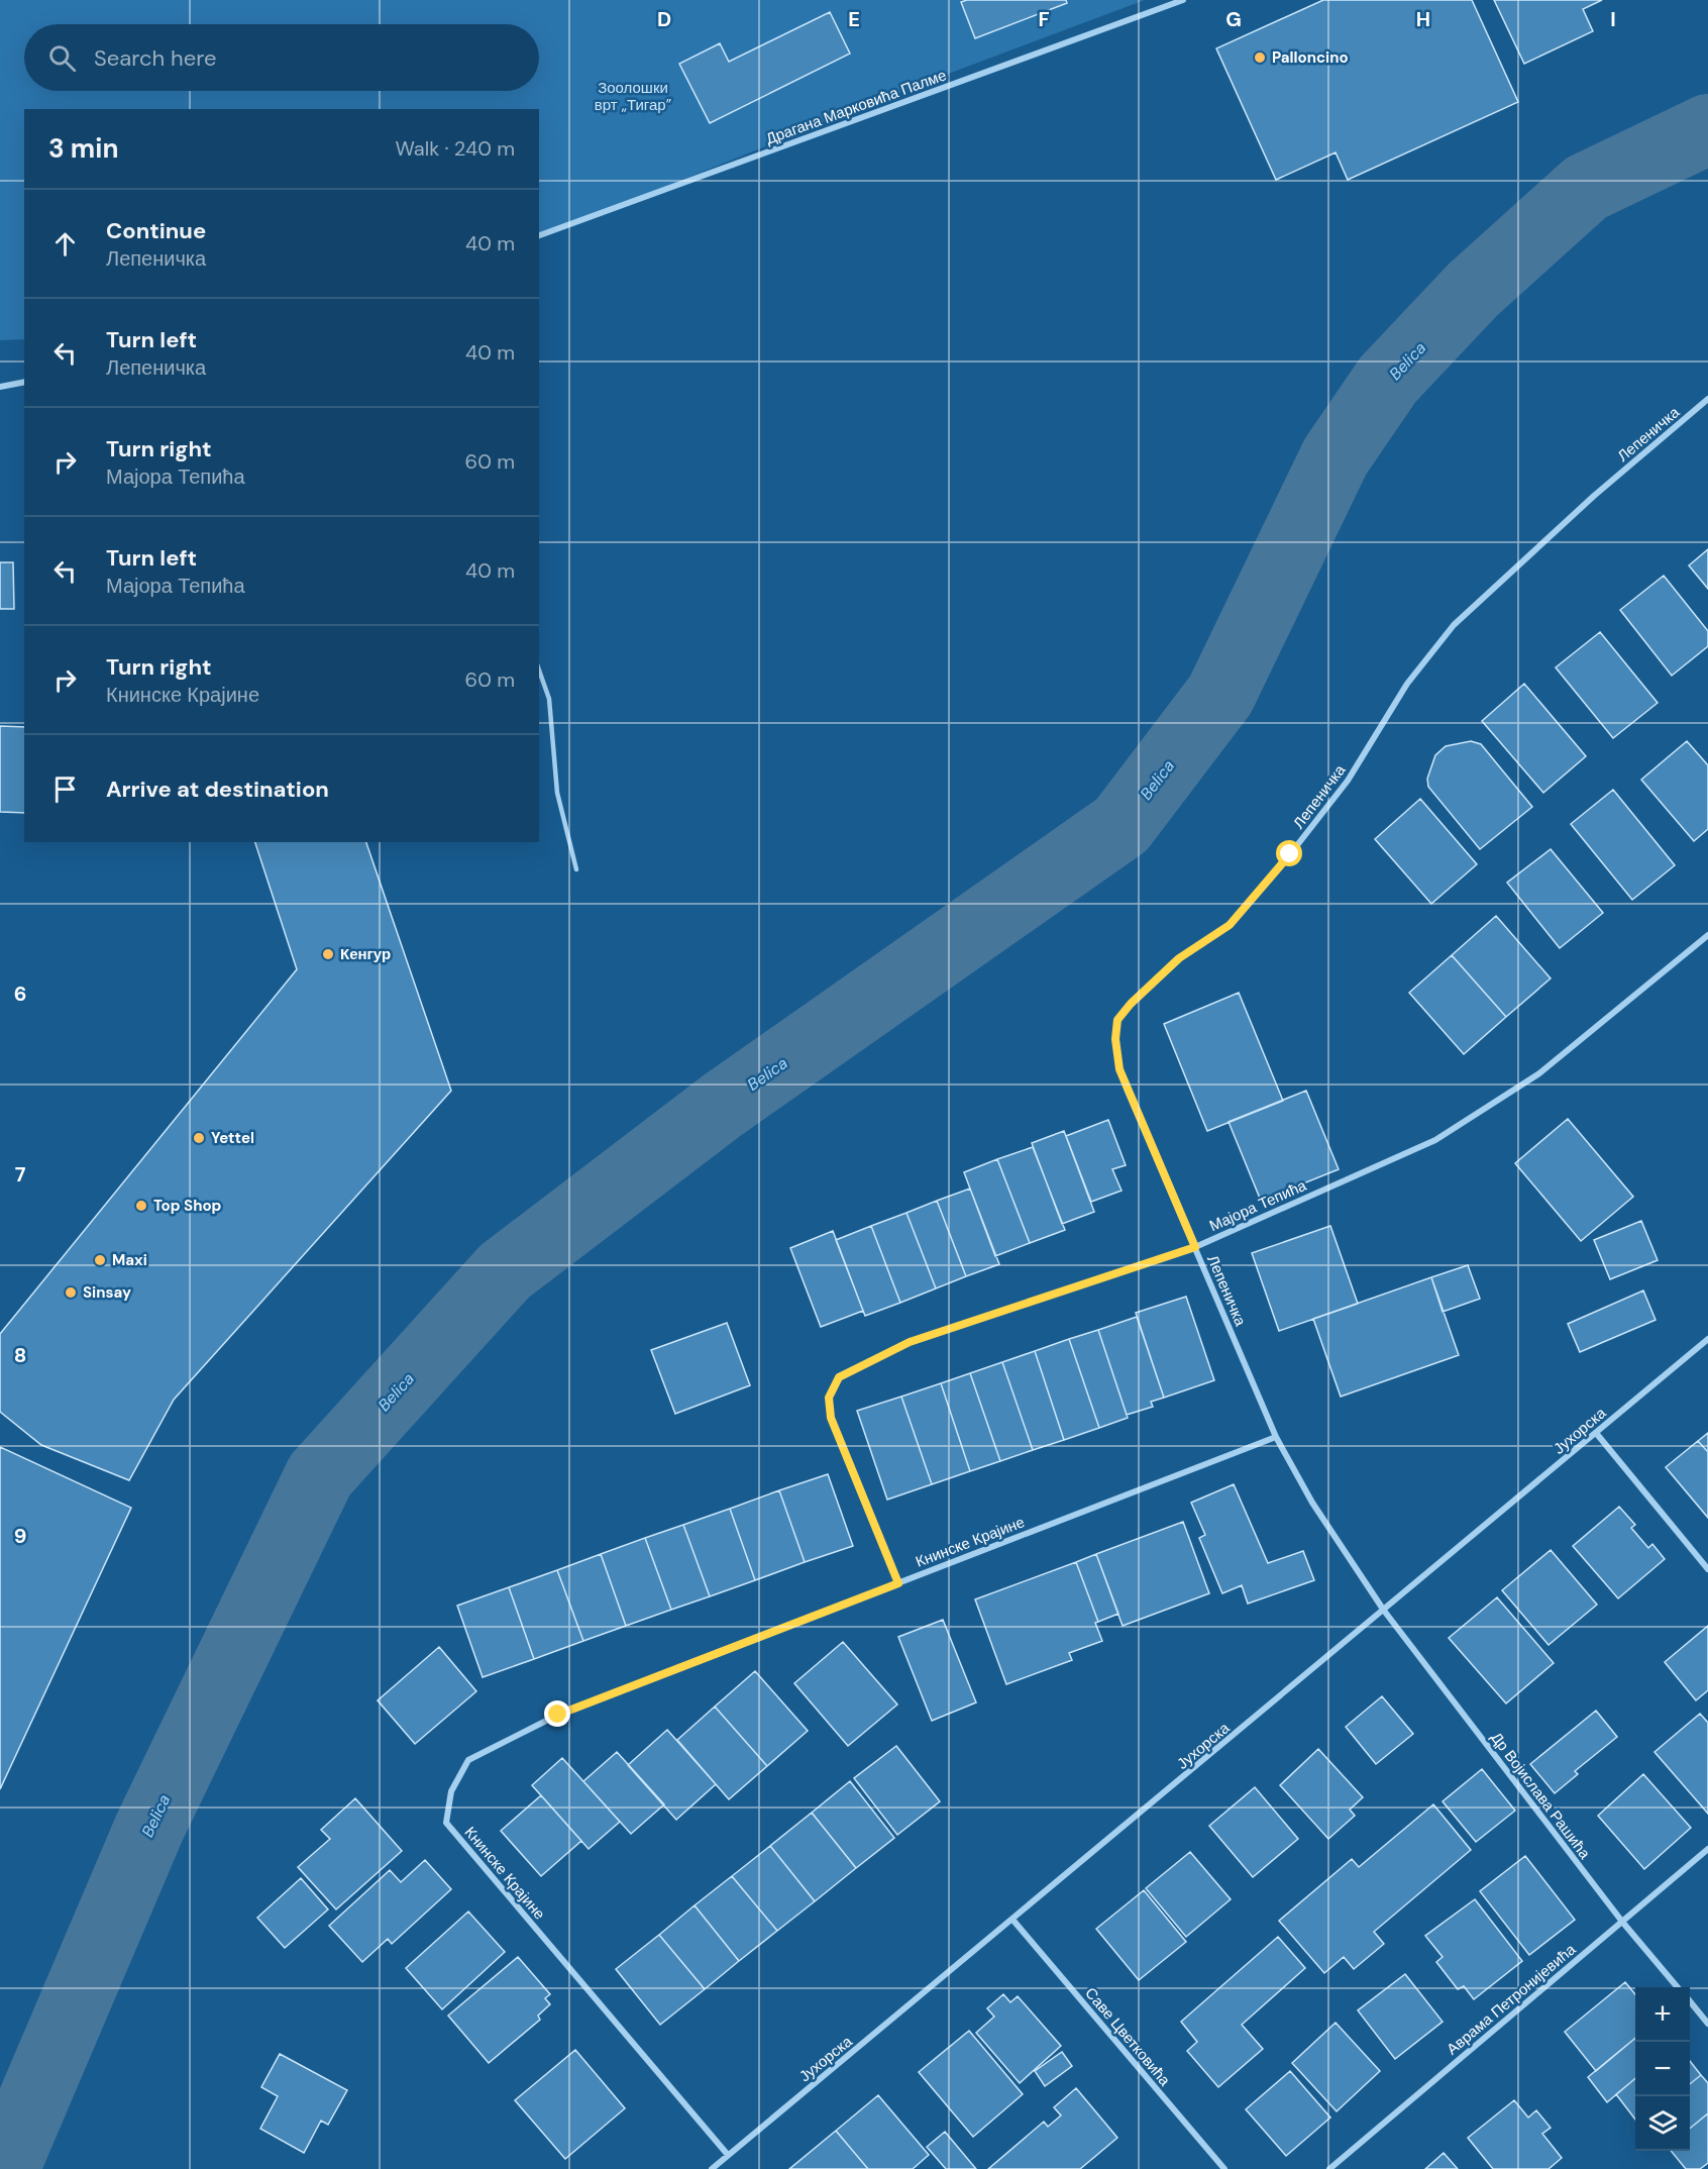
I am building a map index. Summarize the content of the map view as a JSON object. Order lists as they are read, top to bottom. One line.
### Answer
{"streets":{"street":["Драгана Марковића Палме","Лепеничка","Мајора Тепића","Јухорска","Книнске Крајине","Др Војислава Рашића","Аврама Петронијевића","Саве Цветковића"]},"crossings":[["Лепеничка","Мајора Тепића"],["Лепеничка","Јухорска"],["Лепеничка","Книнске Крајине"],["Лепеничка","Др Војислава Рашића"],["Мајора Тепића","Книнске Крајине"],["Јухорска","Книнске Крајине"],["Јухорска","Др Војислава Рашића"],["Јухорска","Саве Цветковића"],["Др Војислава Рашића","Аврама Петронијевића"]],"water":["Belica"],"parks":["Зоолошки врт „Тигар”"],"places":["Palloncino","Кенгур","Yettel","Top Shop","Maxi","Sinsay"],"page":{"search":"Search here","heading":["3 min","Walk · 240 m"],"list":[["Continue","Лепеничка","40 m"],["Turn left","Лепеничка","40 m"],["Turn right","Мајора Тепића","60 m"],["Turn left","Мајора Тепића","40 m"],["Turn right","Книнске Крајине","60 m"],"Arrive at destination"],"map_buttons":["+","−"]},"grid":{"columns":["D","E","F","G","H","I"],"rows":["6","7","8","9"]}}
